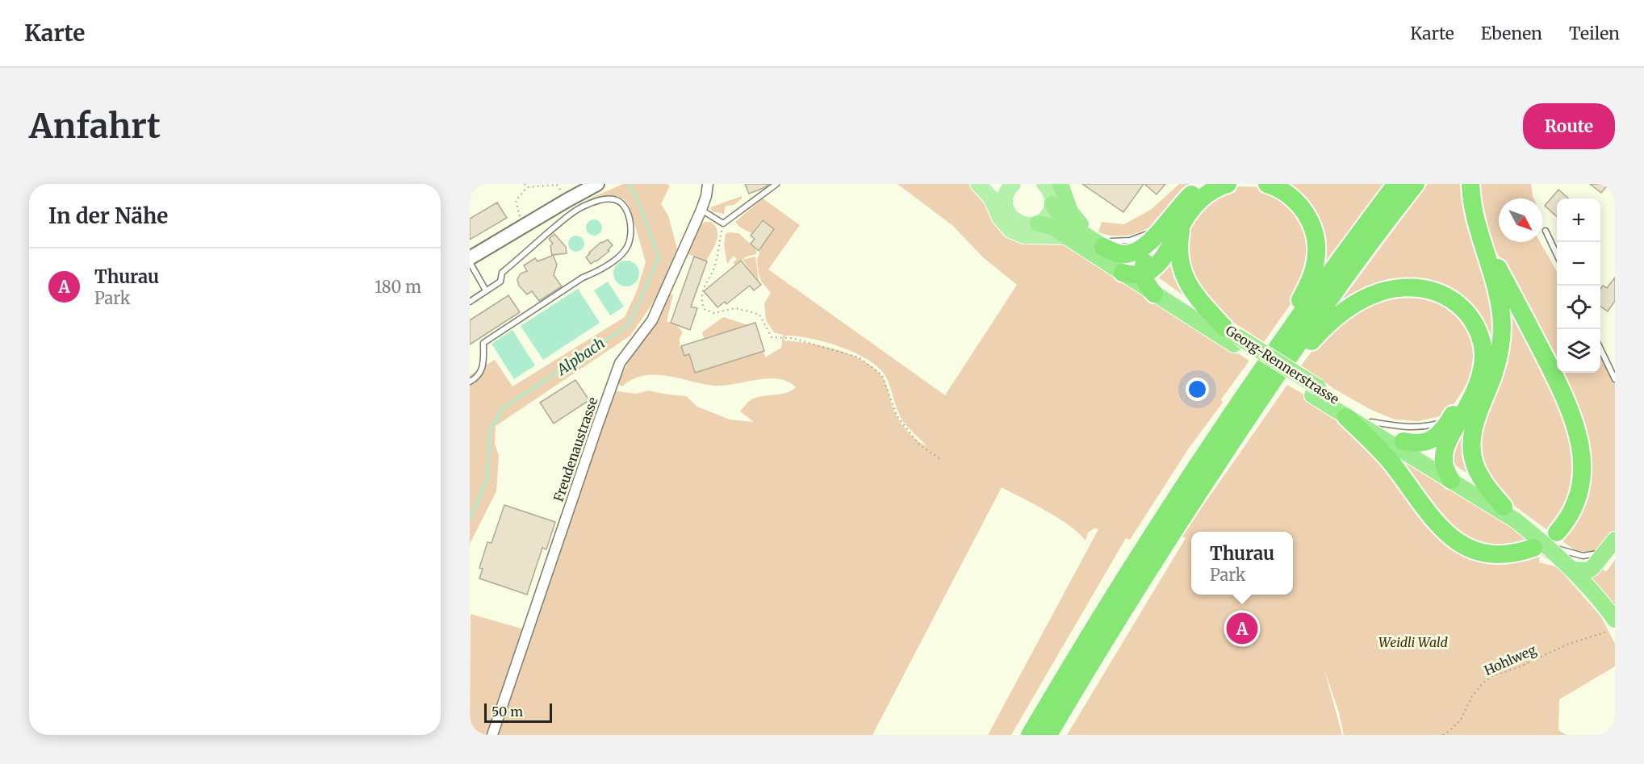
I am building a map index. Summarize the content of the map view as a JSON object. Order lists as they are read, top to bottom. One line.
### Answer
{"streets":{"highway":["Georg-Rennerstrasse"],"street":["Freudenaustrasse"],"path":["Hohlweg"]},"crossings":[["Georg-Rennerstrasse","Hohlweg"]],"water":["Alpbach"],"parks":["Weidli Wald"],"scale_bar":"50 m","north":"bottom right","page":{"header":"Karte","nav":["Karte","Ebenen","Teilen"],"buttons":"Route","title":"Anfahrt","heading":"In der Nähe","map_buttons":["+","−"],"list":[{"mark":"A","name":"Thurau","note":"Park","value":"180 m"}],"popup":["Thurau","Park"],"pins":"A","scale":"50 m"}}
